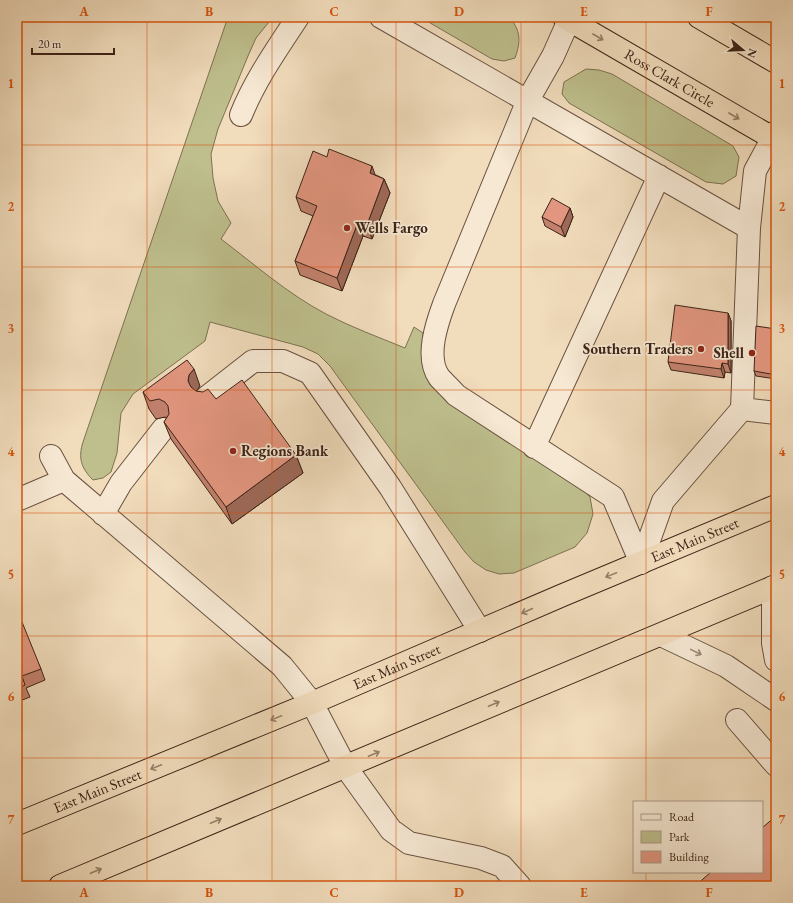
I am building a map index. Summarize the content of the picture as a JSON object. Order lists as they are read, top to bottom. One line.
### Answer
{"streets":{"highway":["Ross Clark Circle","East Main Street"]},"places":["Wells Fargo","Southern Traders","Shell","Regions Bank"],"legend":["Road","Park","Building"],"scale_bar":"20 m","north":"right","grid":{"columns":["A","B","C","D","E","F"],"rows":["1","2","3","4","5","6","7"]}}
